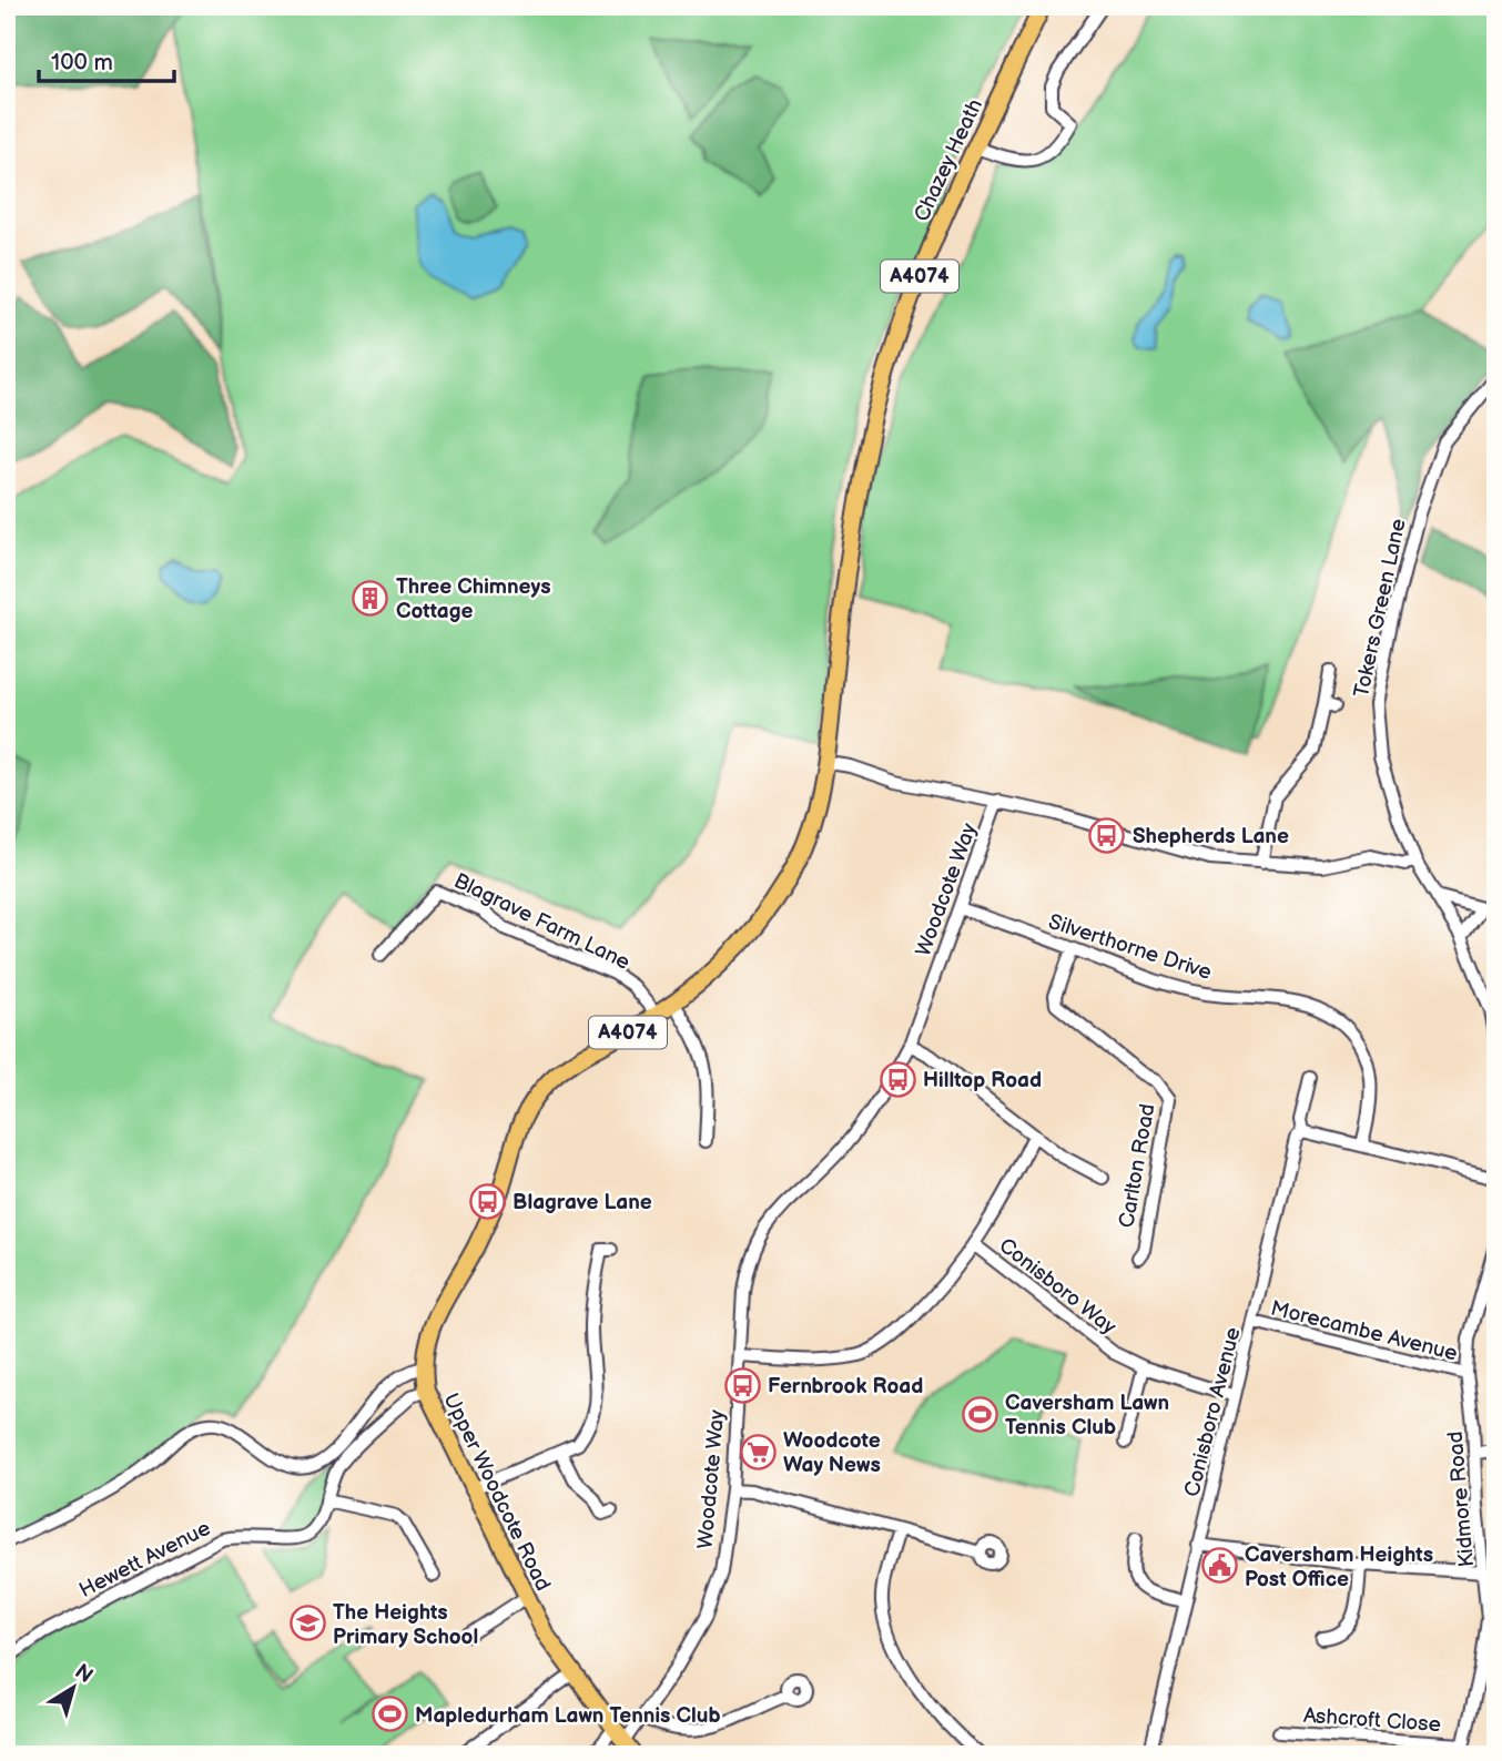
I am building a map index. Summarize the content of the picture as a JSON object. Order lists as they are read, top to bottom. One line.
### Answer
{"streets":{"main road":["Chazey Heath","A4074","Upper Woodcote Road"],"street":["Tokers Green Lane","Woodcote Way","Blagrave Farm Lane","Silverthorne Drive","Carlton Road","Conisboro Way","Morecambe Avenue","Conisboro Avenue","Kidmore Road","Hewett Avenue","Ashcroft Close"]},"crossings":[["Chazey Heath","Upper Woodcote Road"],["Woodcote Way","Silverthorne Drive"],["Woodcote Way","Upper Woodcote Road"],["Blagrave Farm Lane","Upper Woodcote Road"],["Silverthorne Drive","Carlton Road"],["Conisboro Way","Conisboro Avenue"],["Morecambe Avenue","Conisboro Avenue"],["Morecambe Avenue","Kidmore Road"],["Upper Woodcote Road","Hewett Avenue"],["Kidmore Road","Ashcroft Close"]],"places":{"building":["Three Chimneys Cottage"],"bus stop":["Shepherds Lane","Hilltop Road","Blagrave Lane","Fernbrook Road"],"sports":["Caversham Lawn Tennis Club","Mapledurham Lawn Tennis Club"],"supermarket":["Woodcote Way News"],"public building":["Caversham Heights Post Office"],"school or university":["The Heights Primary School"]},"scale_bar":"100 m","north":"top right"}
